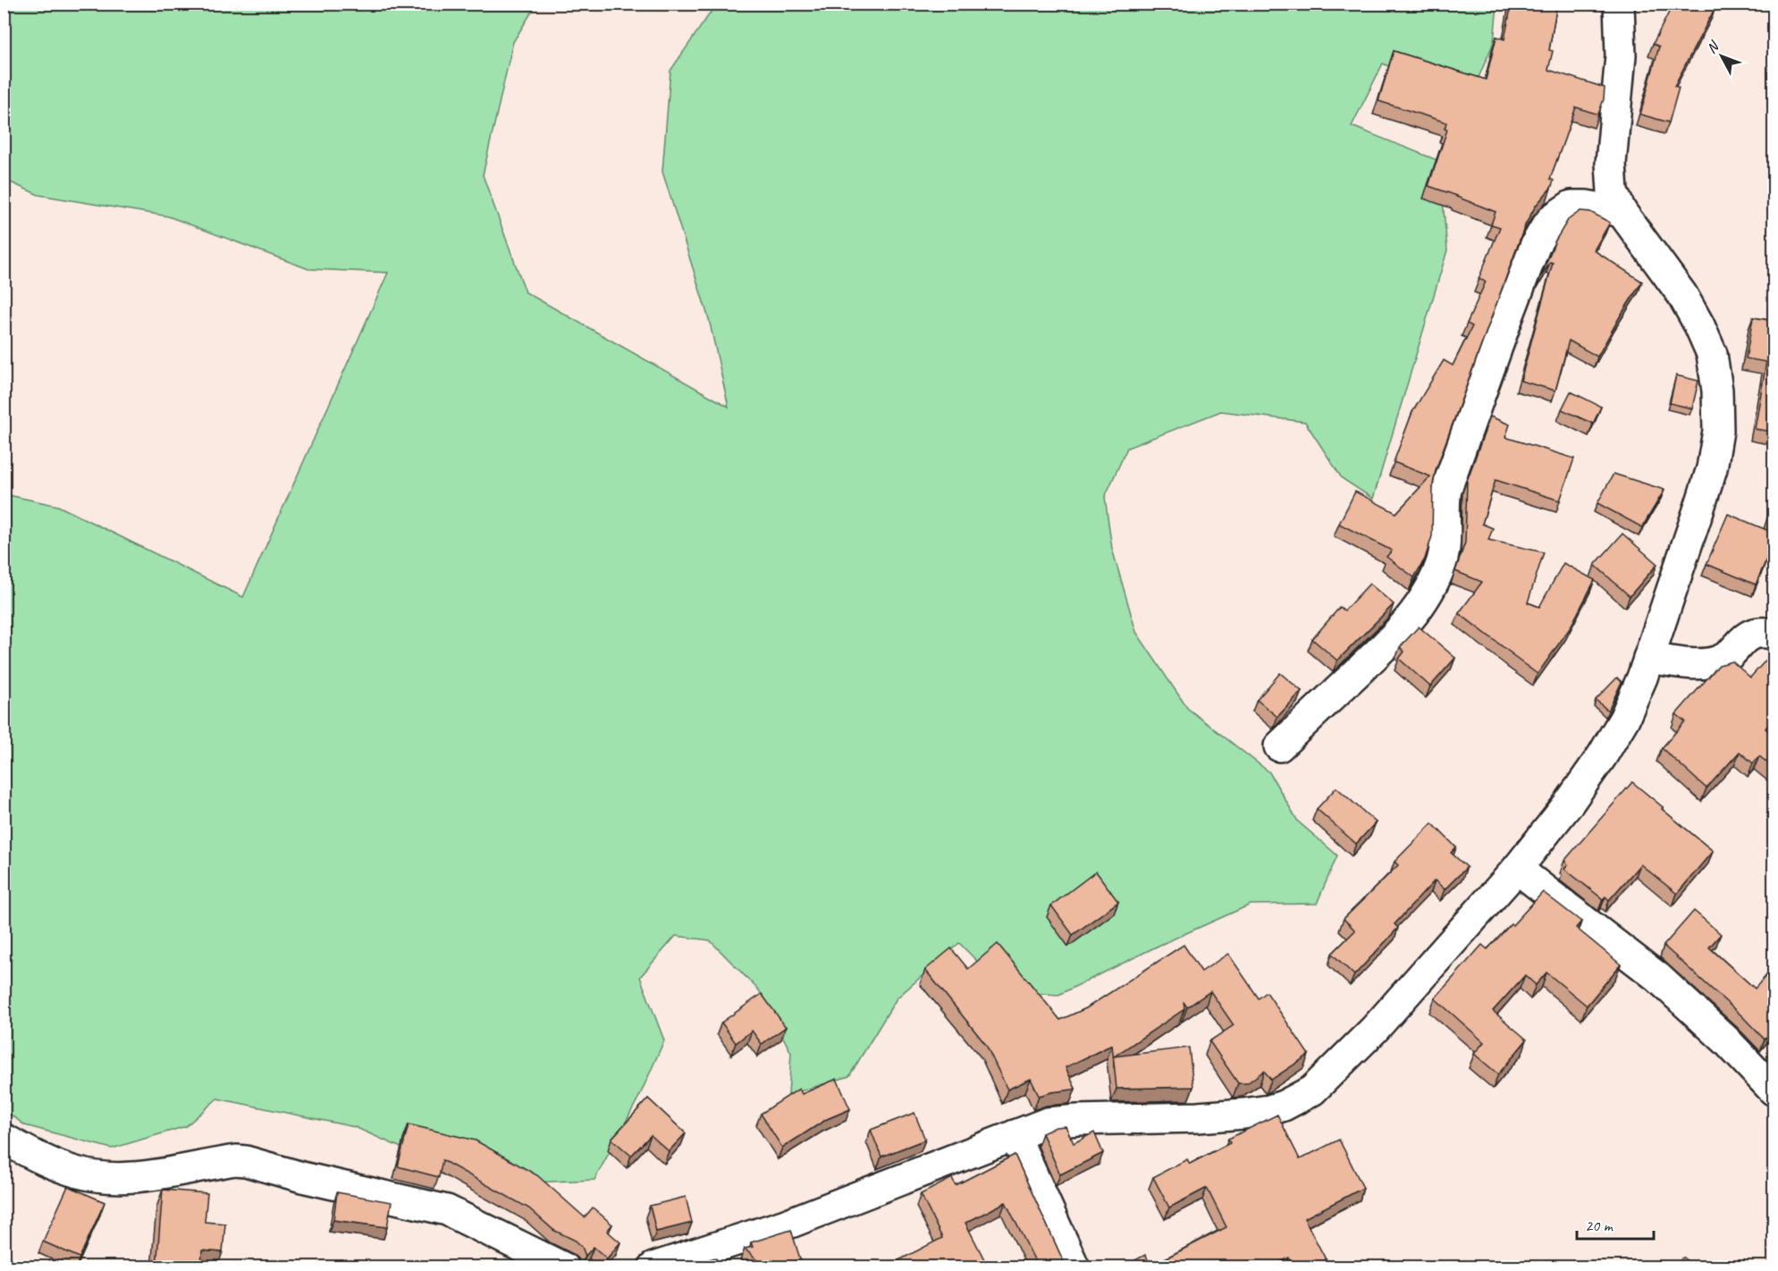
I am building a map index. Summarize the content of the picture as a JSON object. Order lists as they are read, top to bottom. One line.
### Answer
{"scale_bar":"20 m","north":"top left"}
